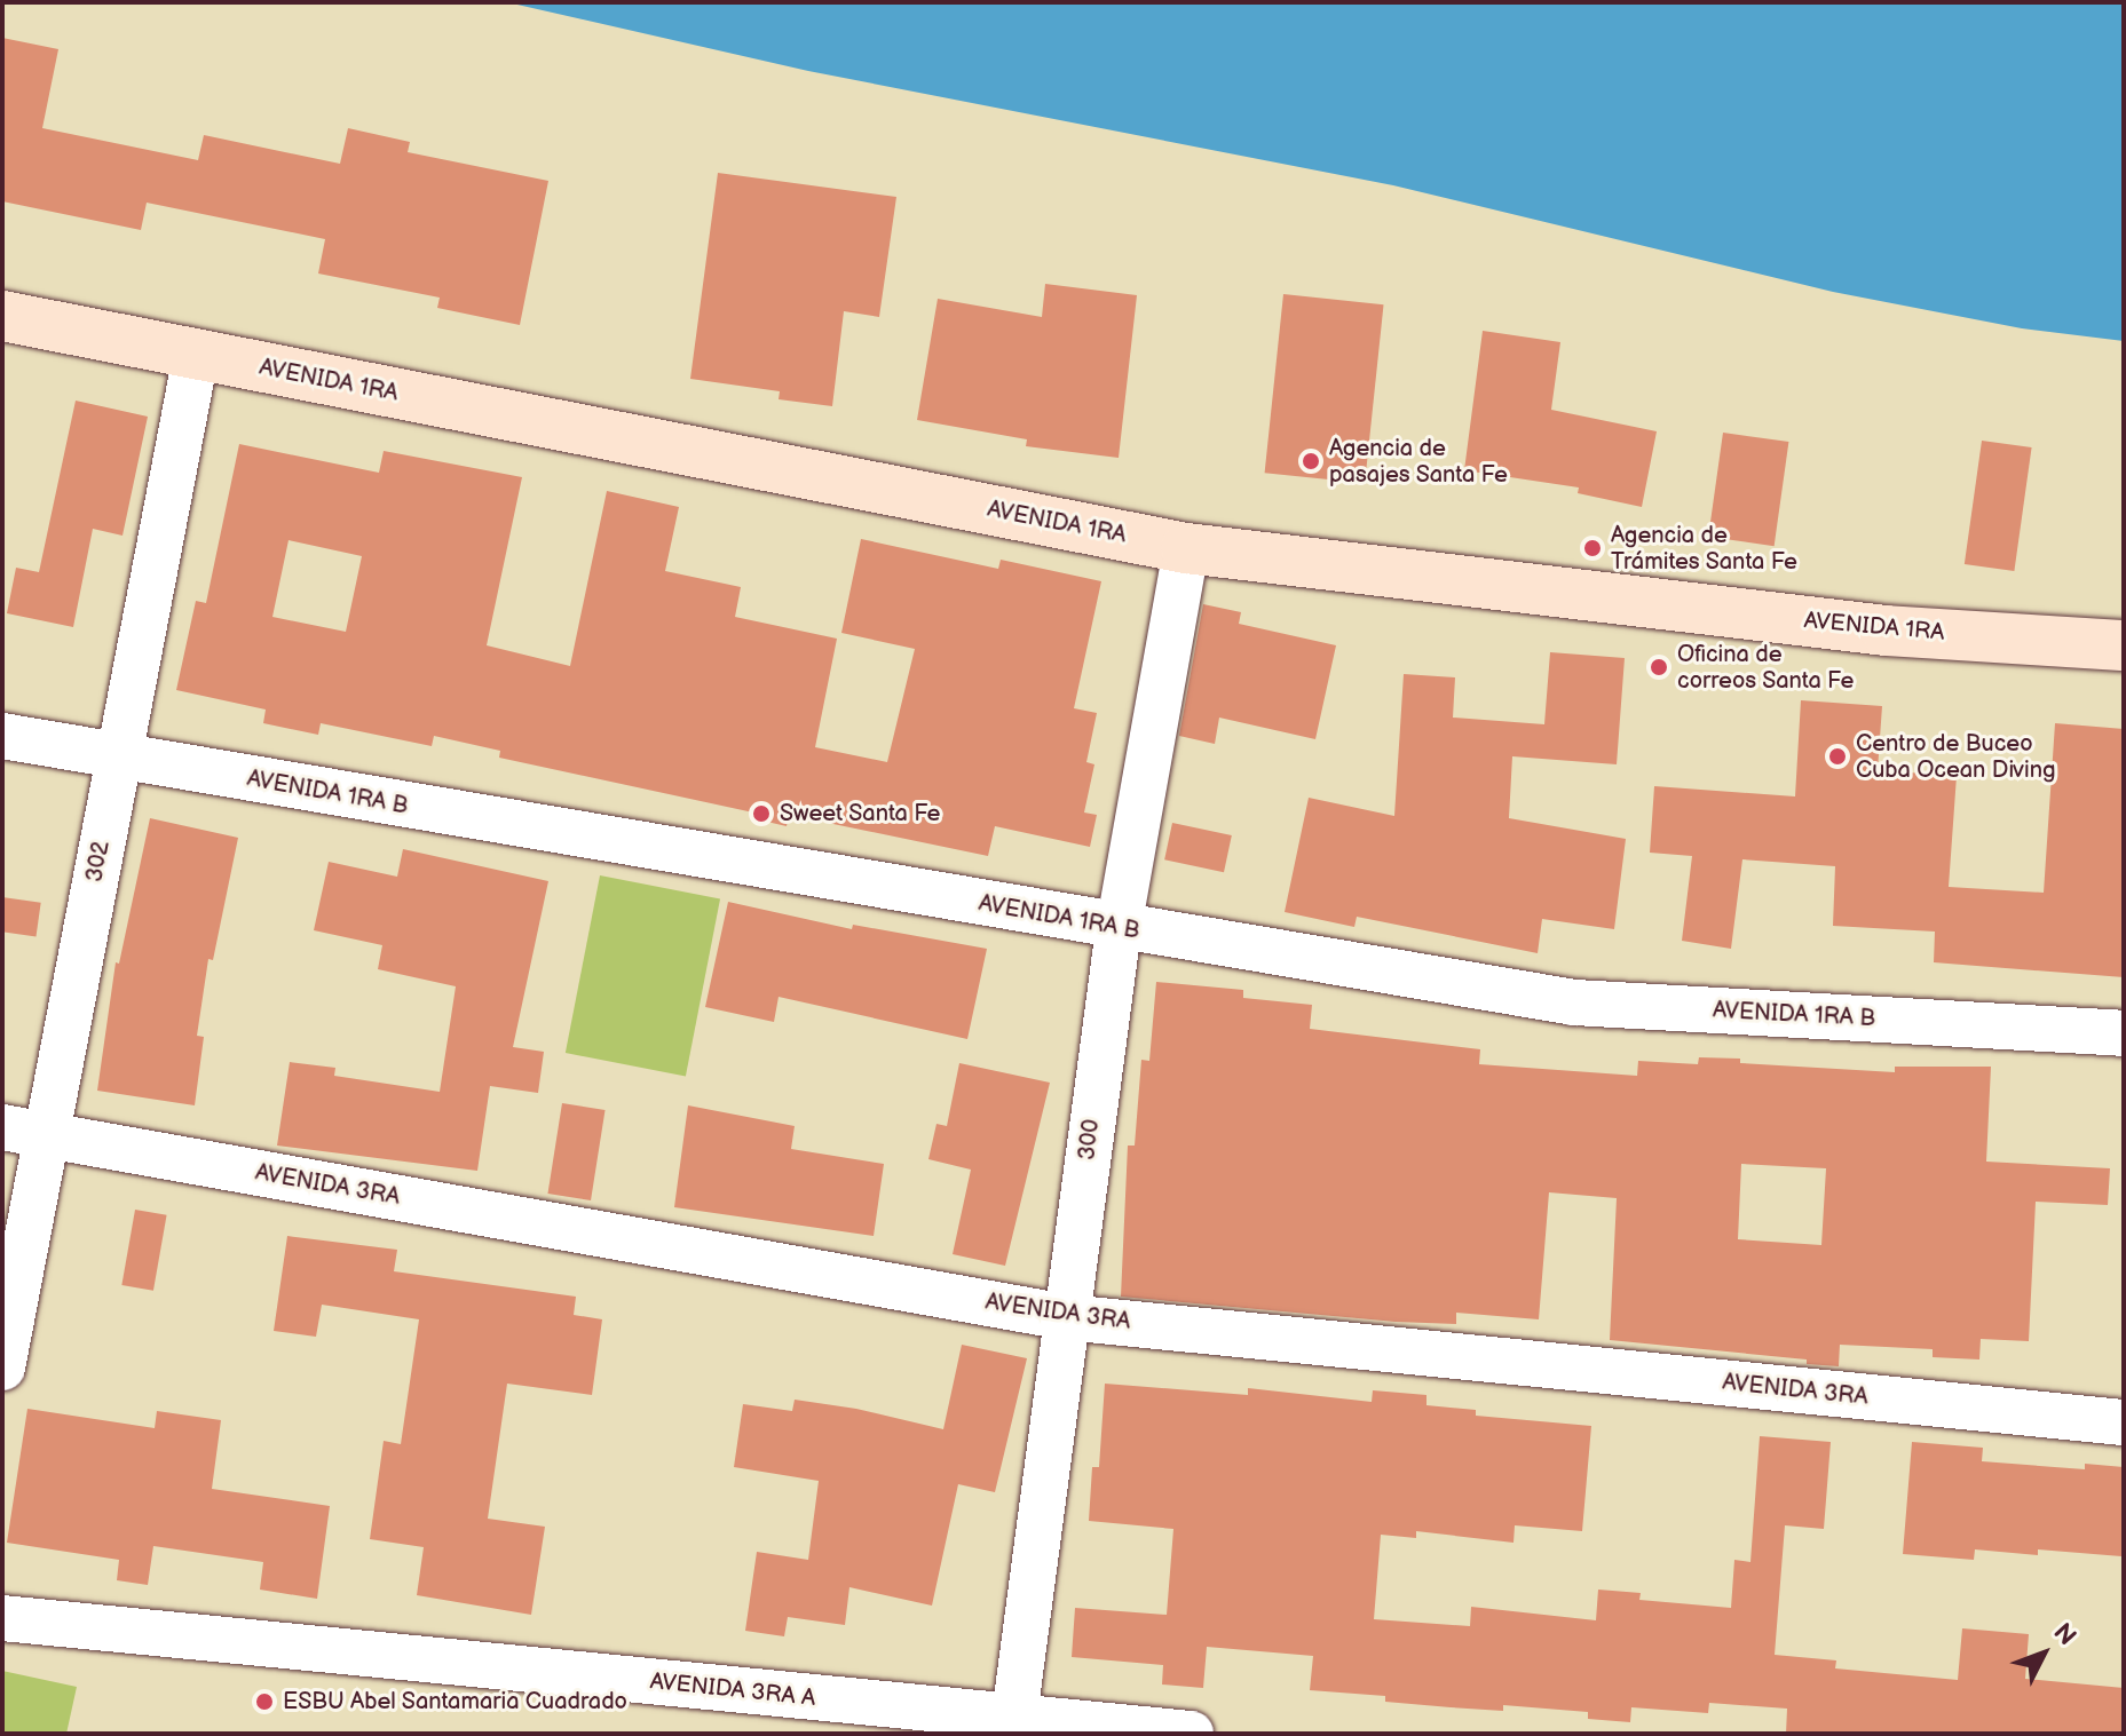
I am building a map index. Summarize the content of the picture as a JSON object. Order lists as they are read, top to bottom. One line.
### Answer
{"streets":{"street":["AVENIDA 1RA","AVENIDA 1RA B","302","300","AVENIDA 3RA","AVENIDA 3RA A"]},"crossings":[["AVENIDA 1RA","302"],["AVENIDA 1RA","300"],["AVENIDA 1RA B","302"],["AVENIDA 1RA B","300"],["302","AVENIDA 3RA"],["300","AVENIDA 3RA"],["300","AVENIDA 3RA A"]],"places":["Agencia de pasajes Santa Fe","Agencia de Trámites Santa Fe","Oficina de correos Santa Fe","Centro de Buceo Cuba Ocean Diving","Sweet Santa Fe","ESBU Abel Santamaria Cuadrado"],"north":"top right"}
